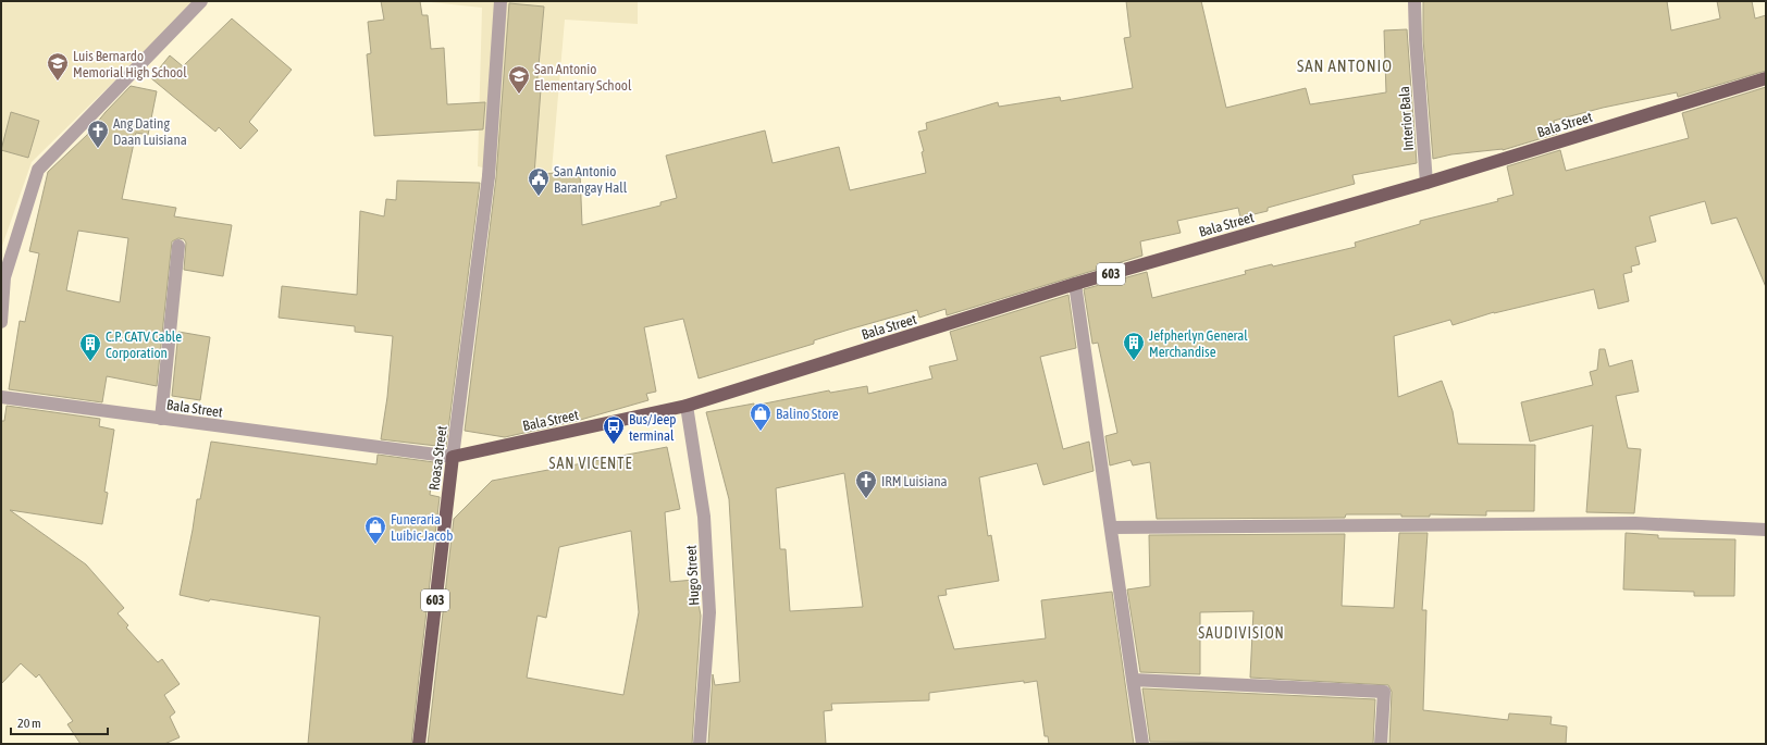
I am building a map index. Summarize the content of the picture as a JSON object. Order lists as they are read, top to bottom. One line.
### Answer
{"streets":{"main road":["Bala Street","603","Roasa Street"],"street":["Interior Bala","Hugo Street"]},"crossings":[["Interior Bala","Bala Street"],["Bala Street","Roasa Street"],["Bala Street","Hugo Street"]],"districts":["SAN ANTONIO","SAN VICENTE","SAUDIVISION"],"places":{"school or university":["Luis Bernardo Memorial High School","San Antonio Elementary School"],"church":["Ang Dating Daan Luisiana","IRM Luisiana"],"public building":["San Antonio Barangay Hall"],"building":["Jefpherlyn General Merchandise","C.P. CATV Cable Corporation"],"shop":["Balino Store","Funeraria Luibic Jacob"],"bus stop":["Bus/Jeep terminal"]},"scale_bar":"20 m"}
